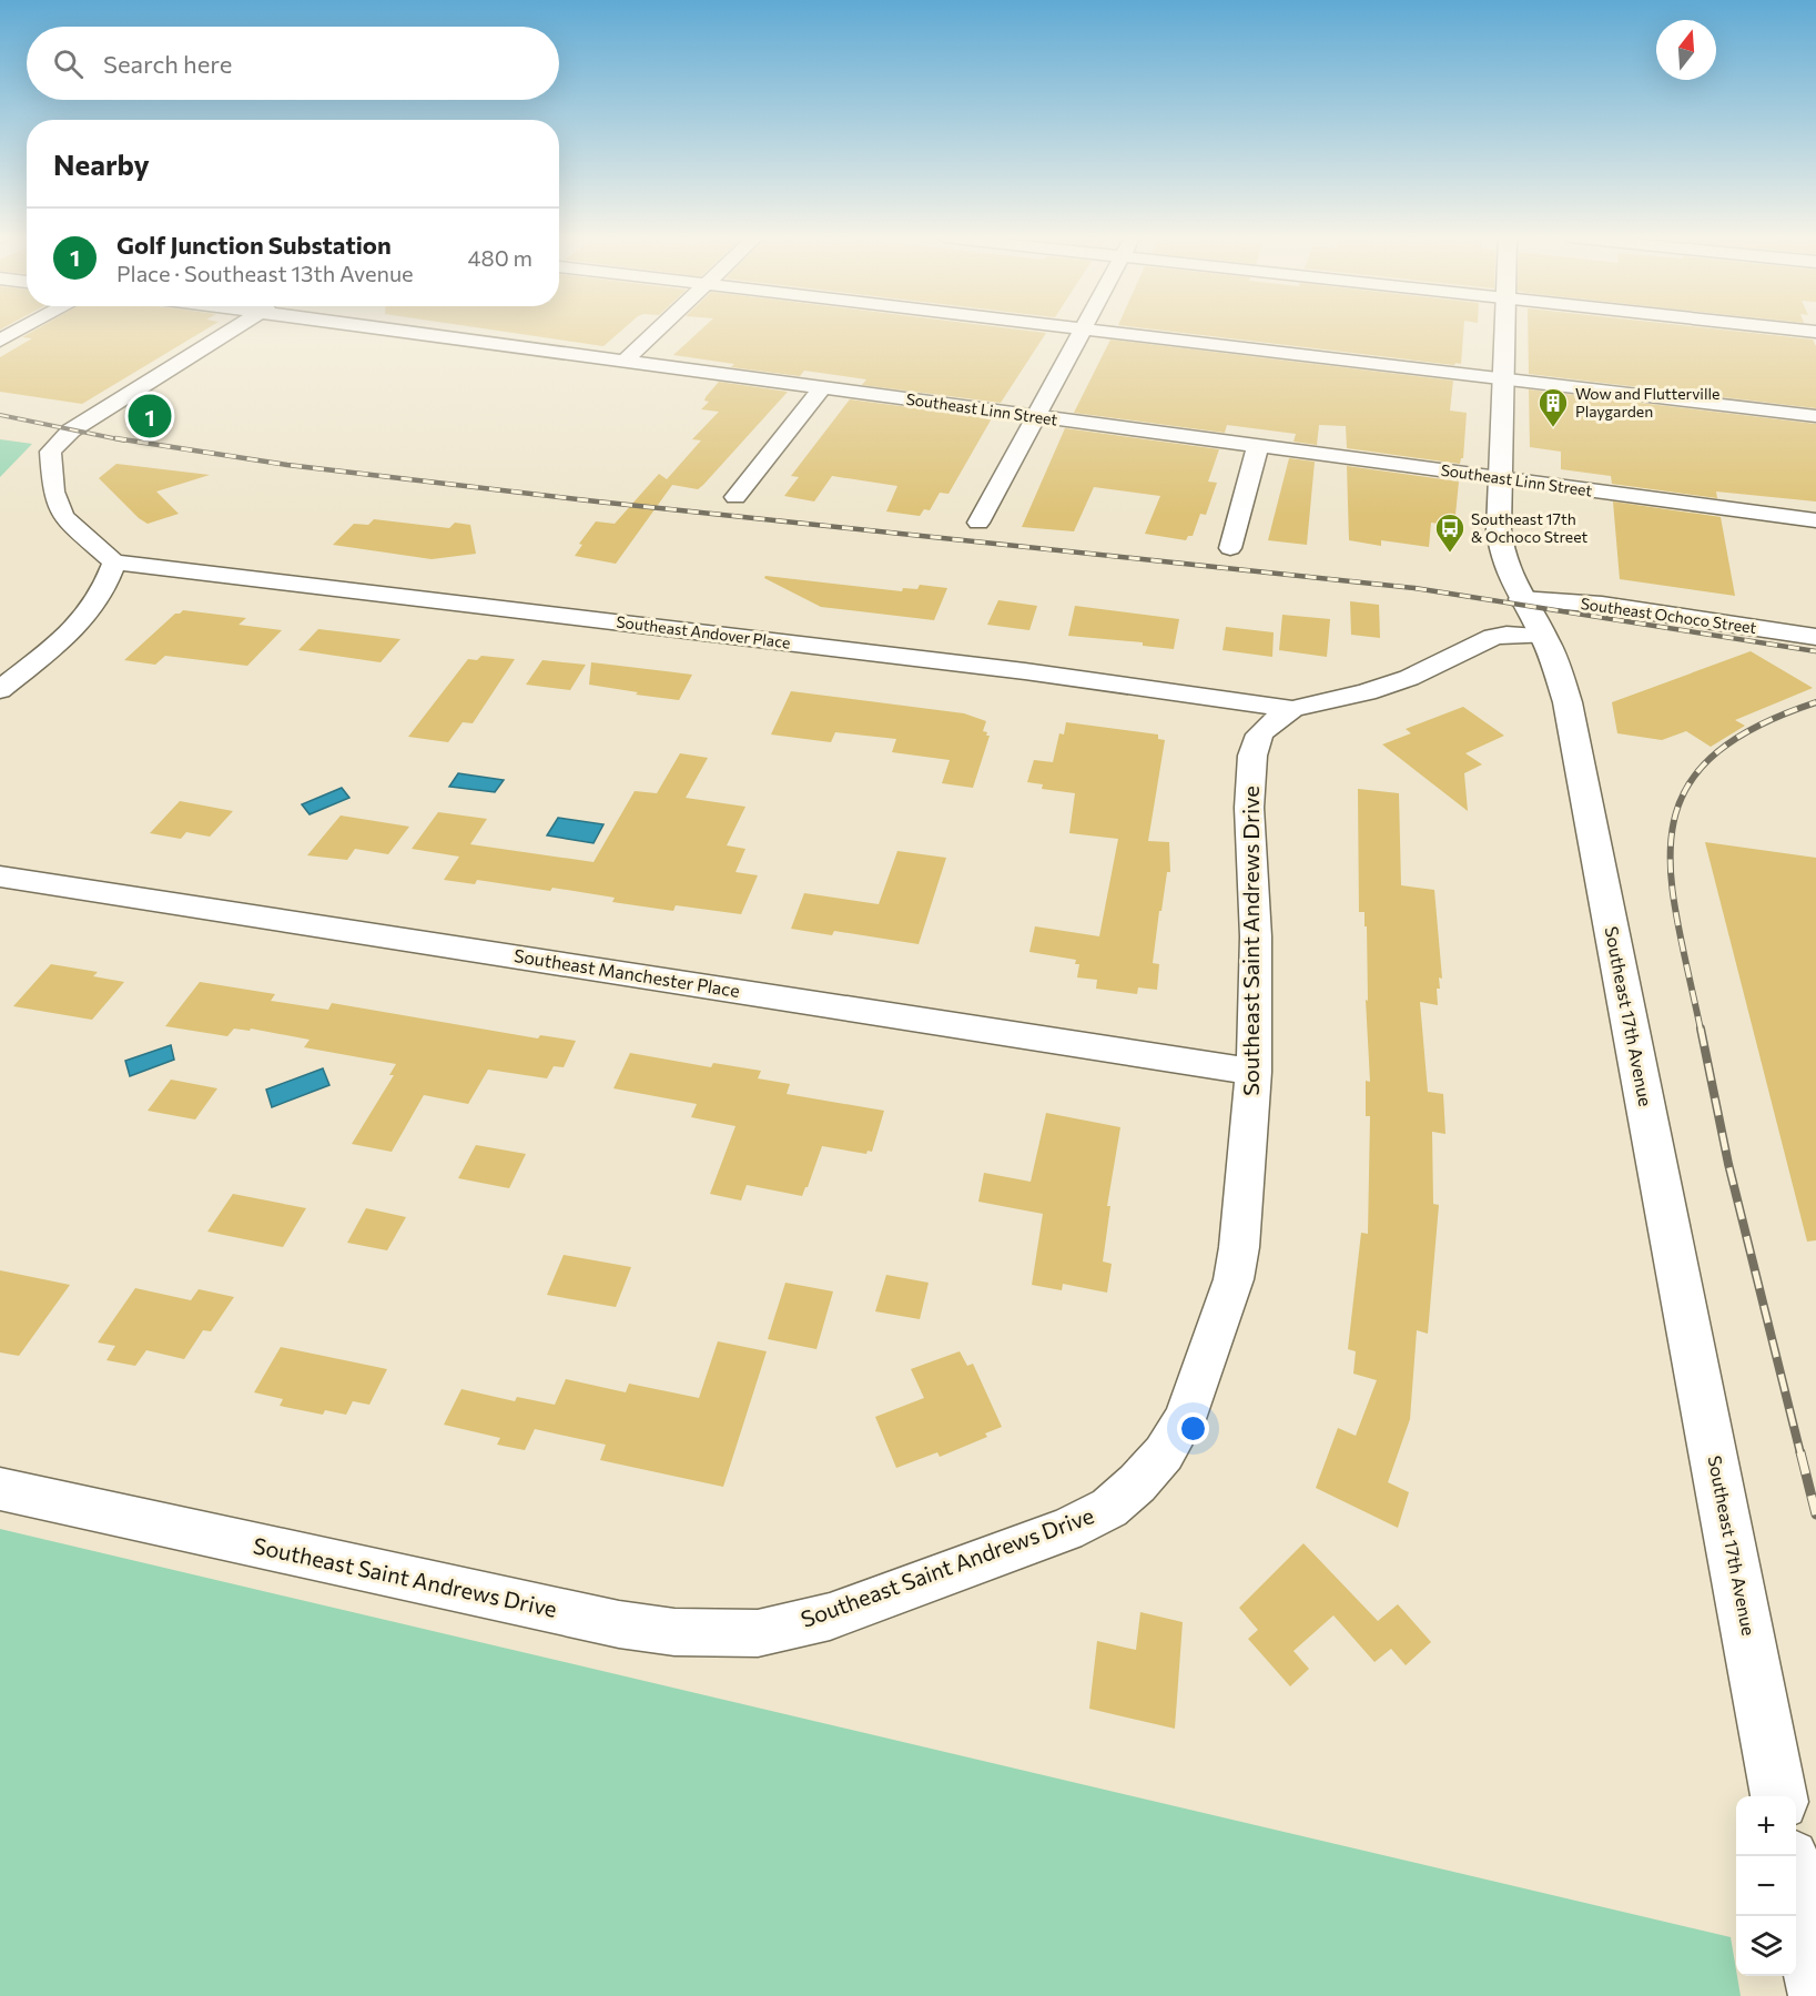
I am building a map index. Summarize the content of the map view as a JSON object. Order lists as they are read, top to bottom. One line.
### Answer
{"streets":{"main road":["Southeast 17th Avenue"],"street":["Southeast Linn Street","Southeast Ochoco Street","Southeast Andover Place","Southeast Saint Andrews Drive","Southeast Manchester Place"]},"crossings":[["Southeast Linn Street","Southeast 17th Avenue"],["Southeast Ochoco Street","Southeast 17th Avenue"],["Southeast Andover Place","Southeast Saint Andrews Drive"],["Southeast Saint Andrews Drive","Southeast Manchester Place"],["Southeast Saint Andrews Drive","Southeast 17th Avenue"]],"places":{"building":["Wow and Flutterville Playgarden"],"bus stop":["Southeast 17th & Ochoco Street"]},"north":"top","page":{"search":"Search here","heading":"Nearby","list":[{"mark":"1","name":"Golf Junction Substation","note":"Place · Southeast 13th Avenue","value":"480 m"}],"pins":"1","map_buttons":["+","−"]}}
